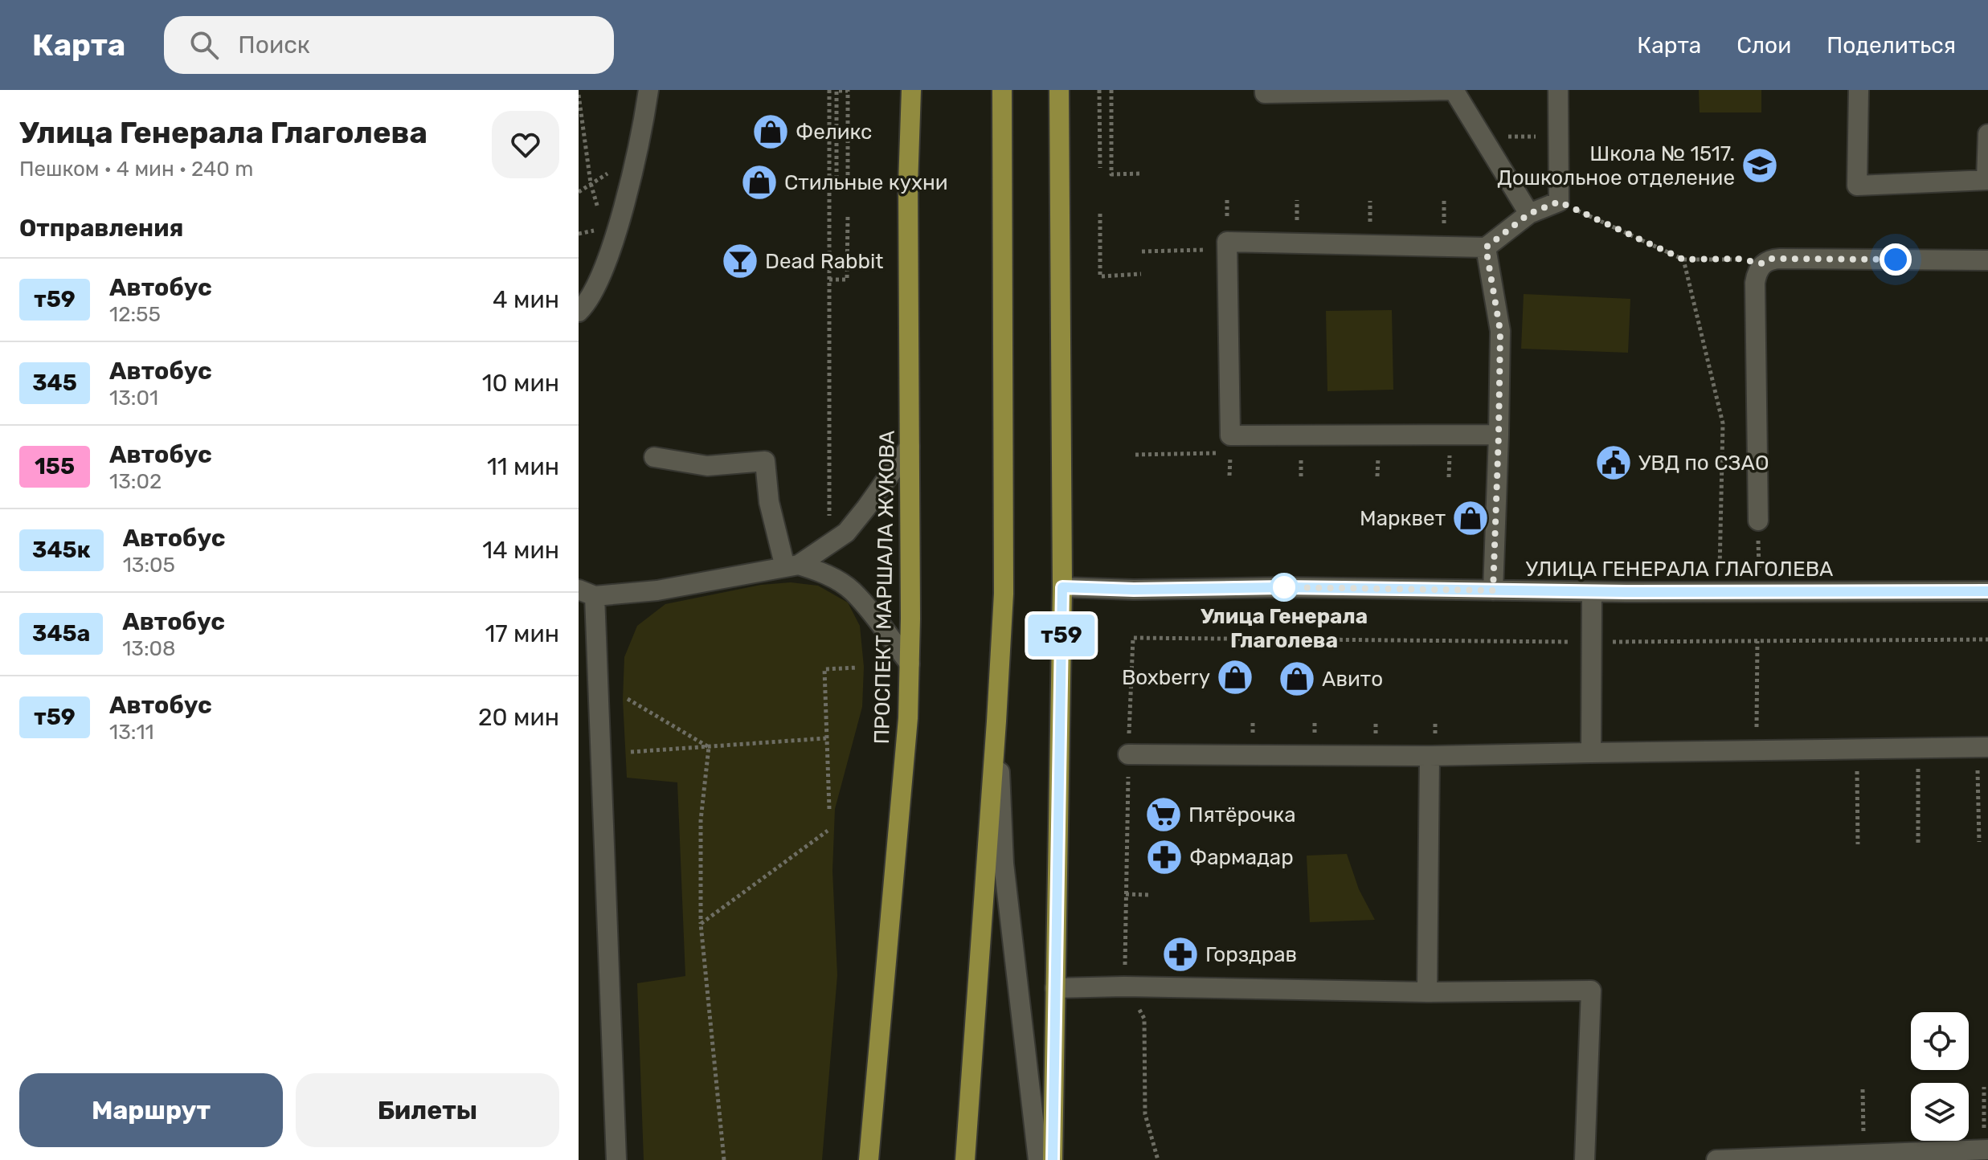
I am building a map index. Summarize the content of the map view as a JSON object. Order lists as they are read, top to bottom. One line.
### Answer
{"streets":{"main road":["ПРОСПЕКТ МАРШАЛА ЖУКОВА"],"street":["УЛИЦА ГЕНЕРАЛА ГЛАГОЛЕВА"]},"places":{"shop":["Феликс","Стильные кухни","Марквет","Boxberry","Авито"],"school or university":["Школа № 1517. Дошкольное отделение"],"bar":["Dead Rabbit"],"public building":["УВД по СЗАО"],"other":["Улица Генерала Глаголева"],"supermarket":["Пятёрочка"],"pharmacy":["Фармадар","Горздрав"]},"lines":["bus line т59"],"page":{"header":"Карта","search":"Поиск","nav":["Карта","Слои","Поделиться"],"heading":[["Улица Генерала Глаголева","Пешком · 4 мин · 240 m"],"Отправления"],"on_map":"т59","list":[{"mark":"т59","name":"Автобус","note":"12:55","value":"4 мин"},{"mark":"345","name":"Автобус","note":"13:01","value":"10 мин"},{"mark":"155","name":"Автобус","note":"13:02","value":"11 мин"},{"mark":"345к","name":"Автобус","note":"13:05","value":"14 мин"},{"mark":"345а","name":"Автобус","note":"13:08","value":"17 мин"},{"mark":"т59","name":"Автобус","note":"13:11","value":"20 мин"}],"buttons":["Маршрут","Билеты"]}}
